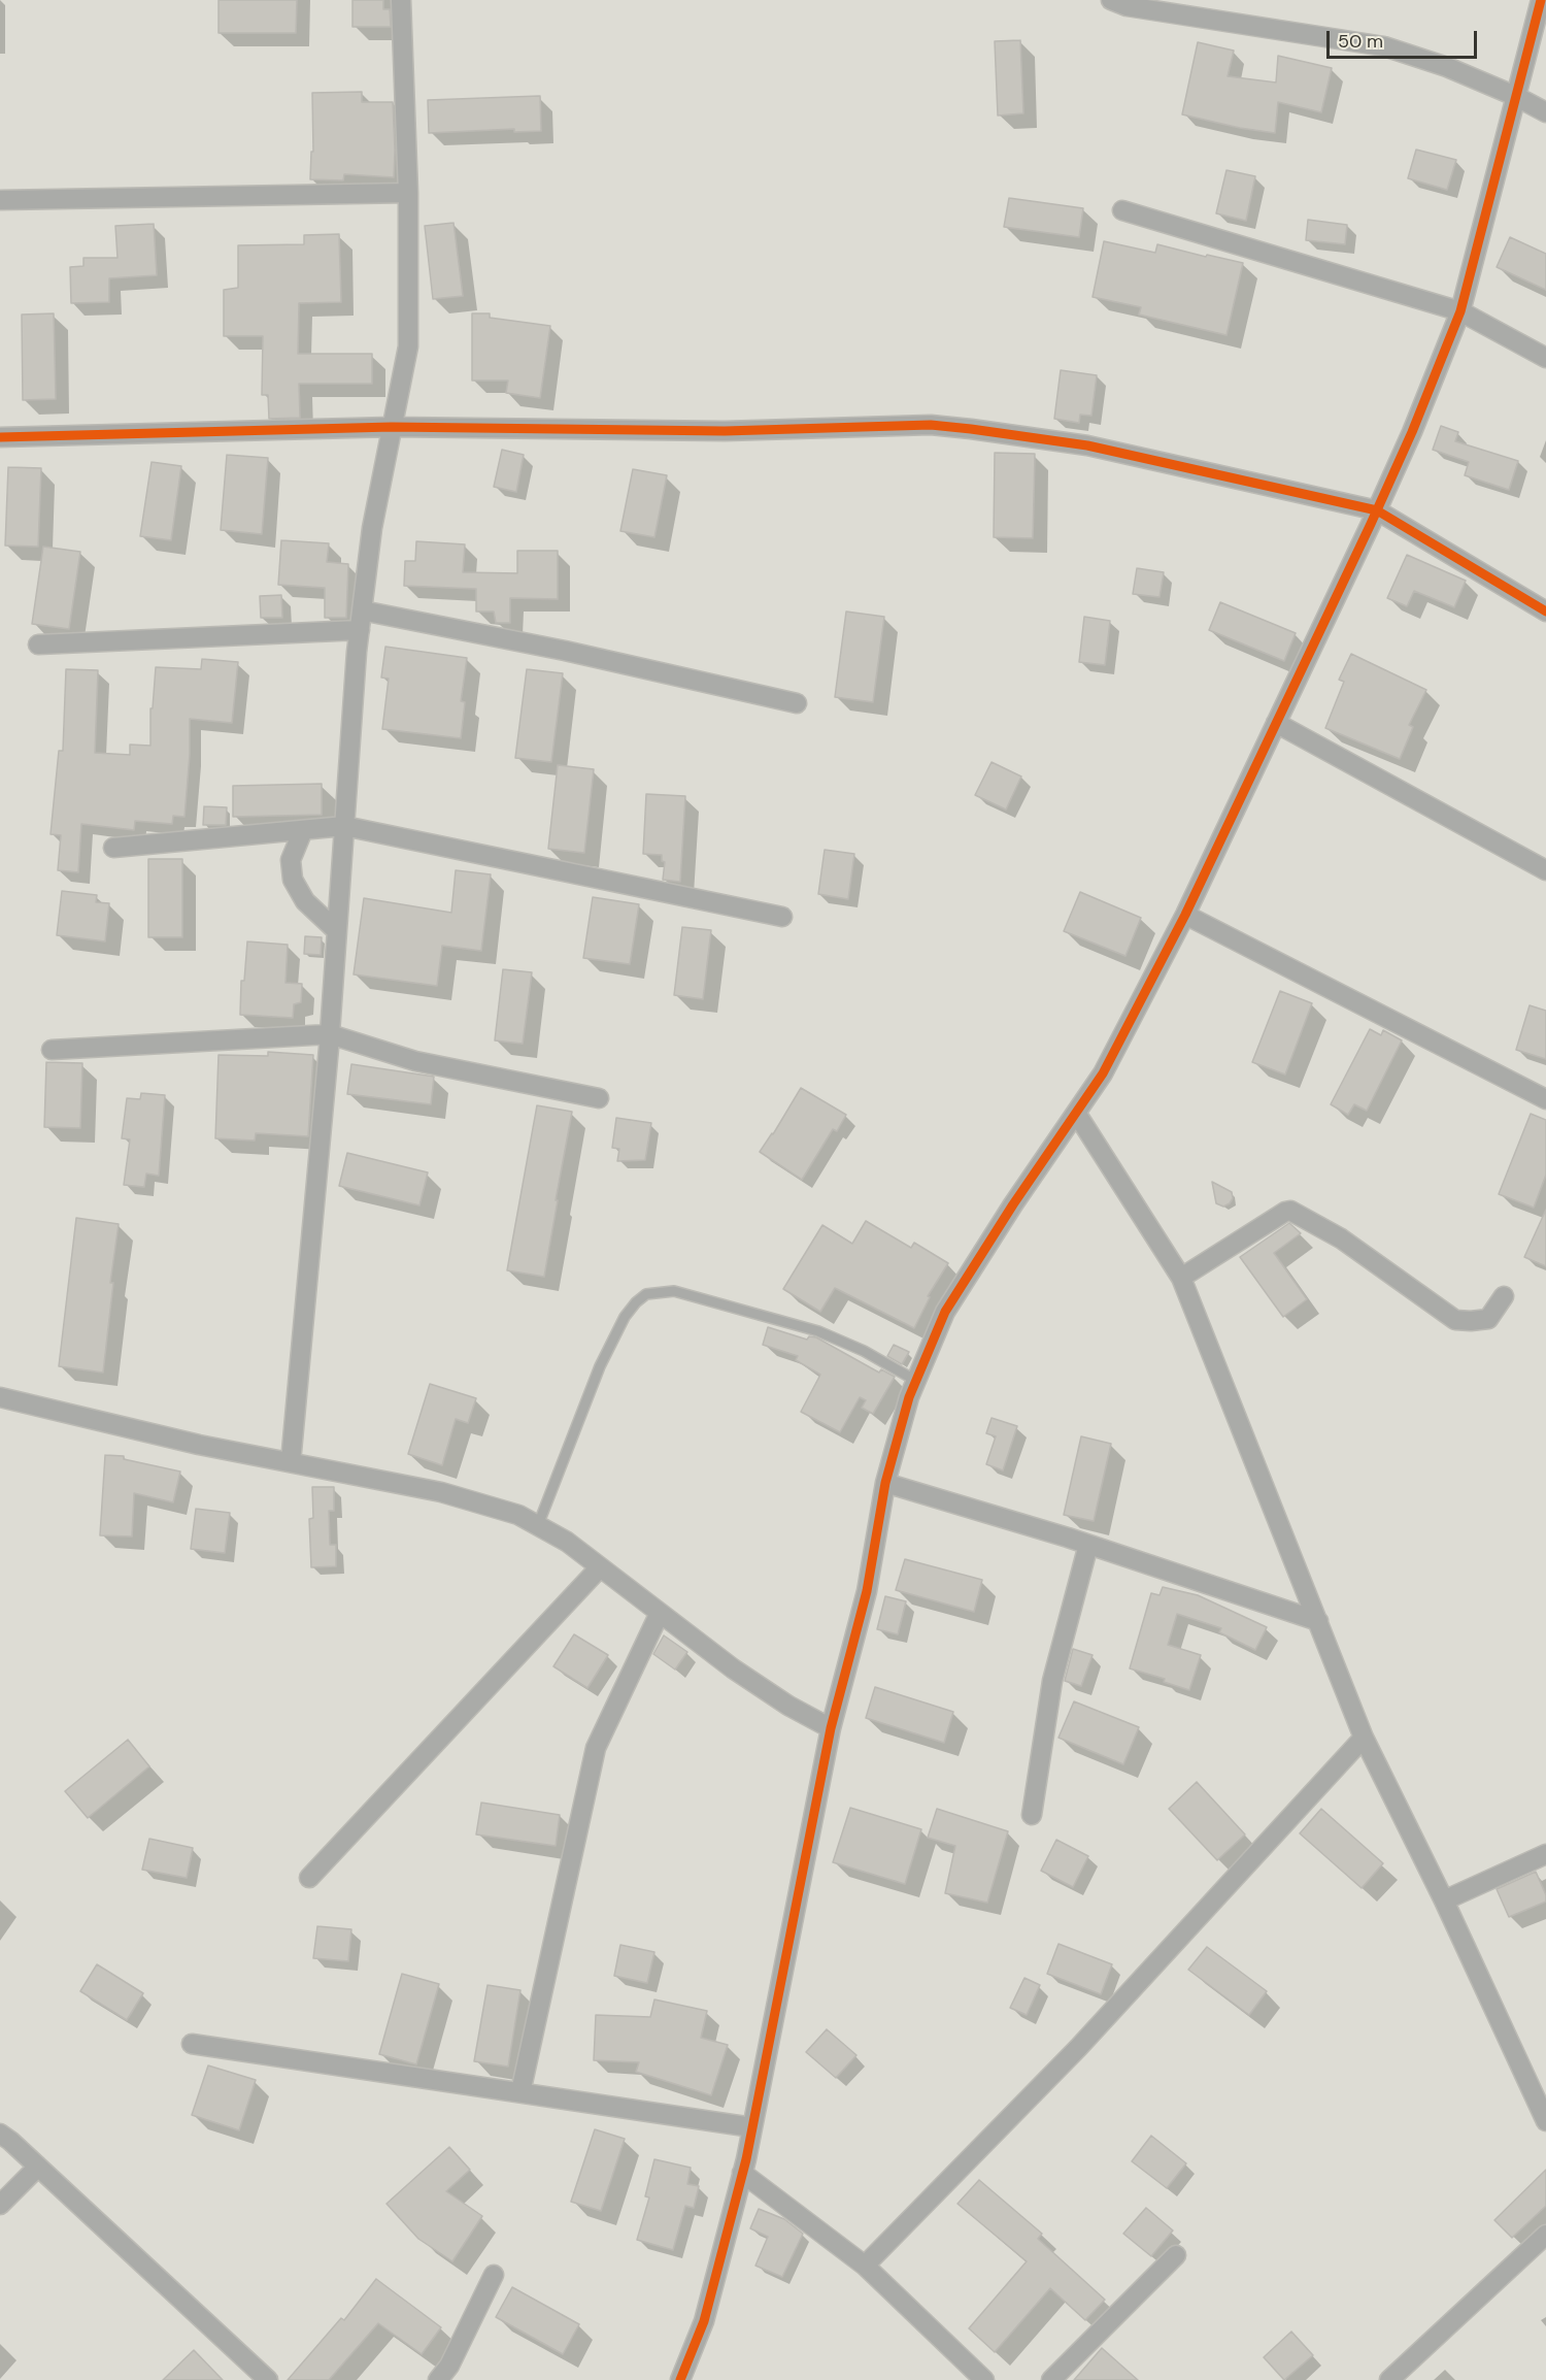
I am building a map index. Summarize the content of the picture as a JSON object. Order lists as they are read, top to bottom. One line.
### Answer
{"scale_bar":"50 m"}
